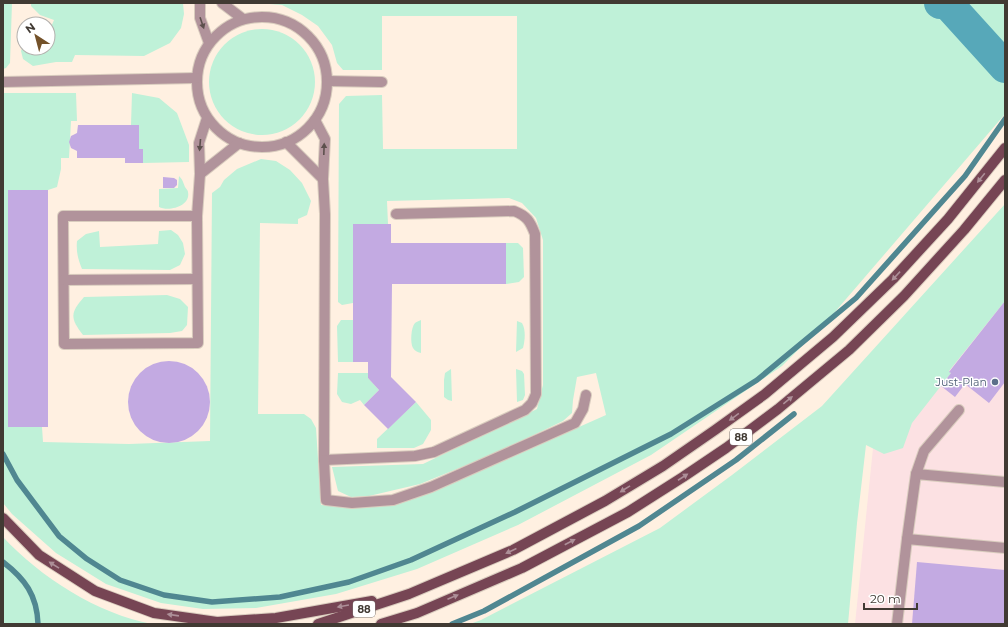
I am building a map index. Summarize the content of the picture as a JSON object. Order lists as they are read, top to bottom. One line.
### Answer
{"streets":{"main road":["88"]},"places":["Just-Plan"],"scale_bar":"20 m","north":"top left"}
